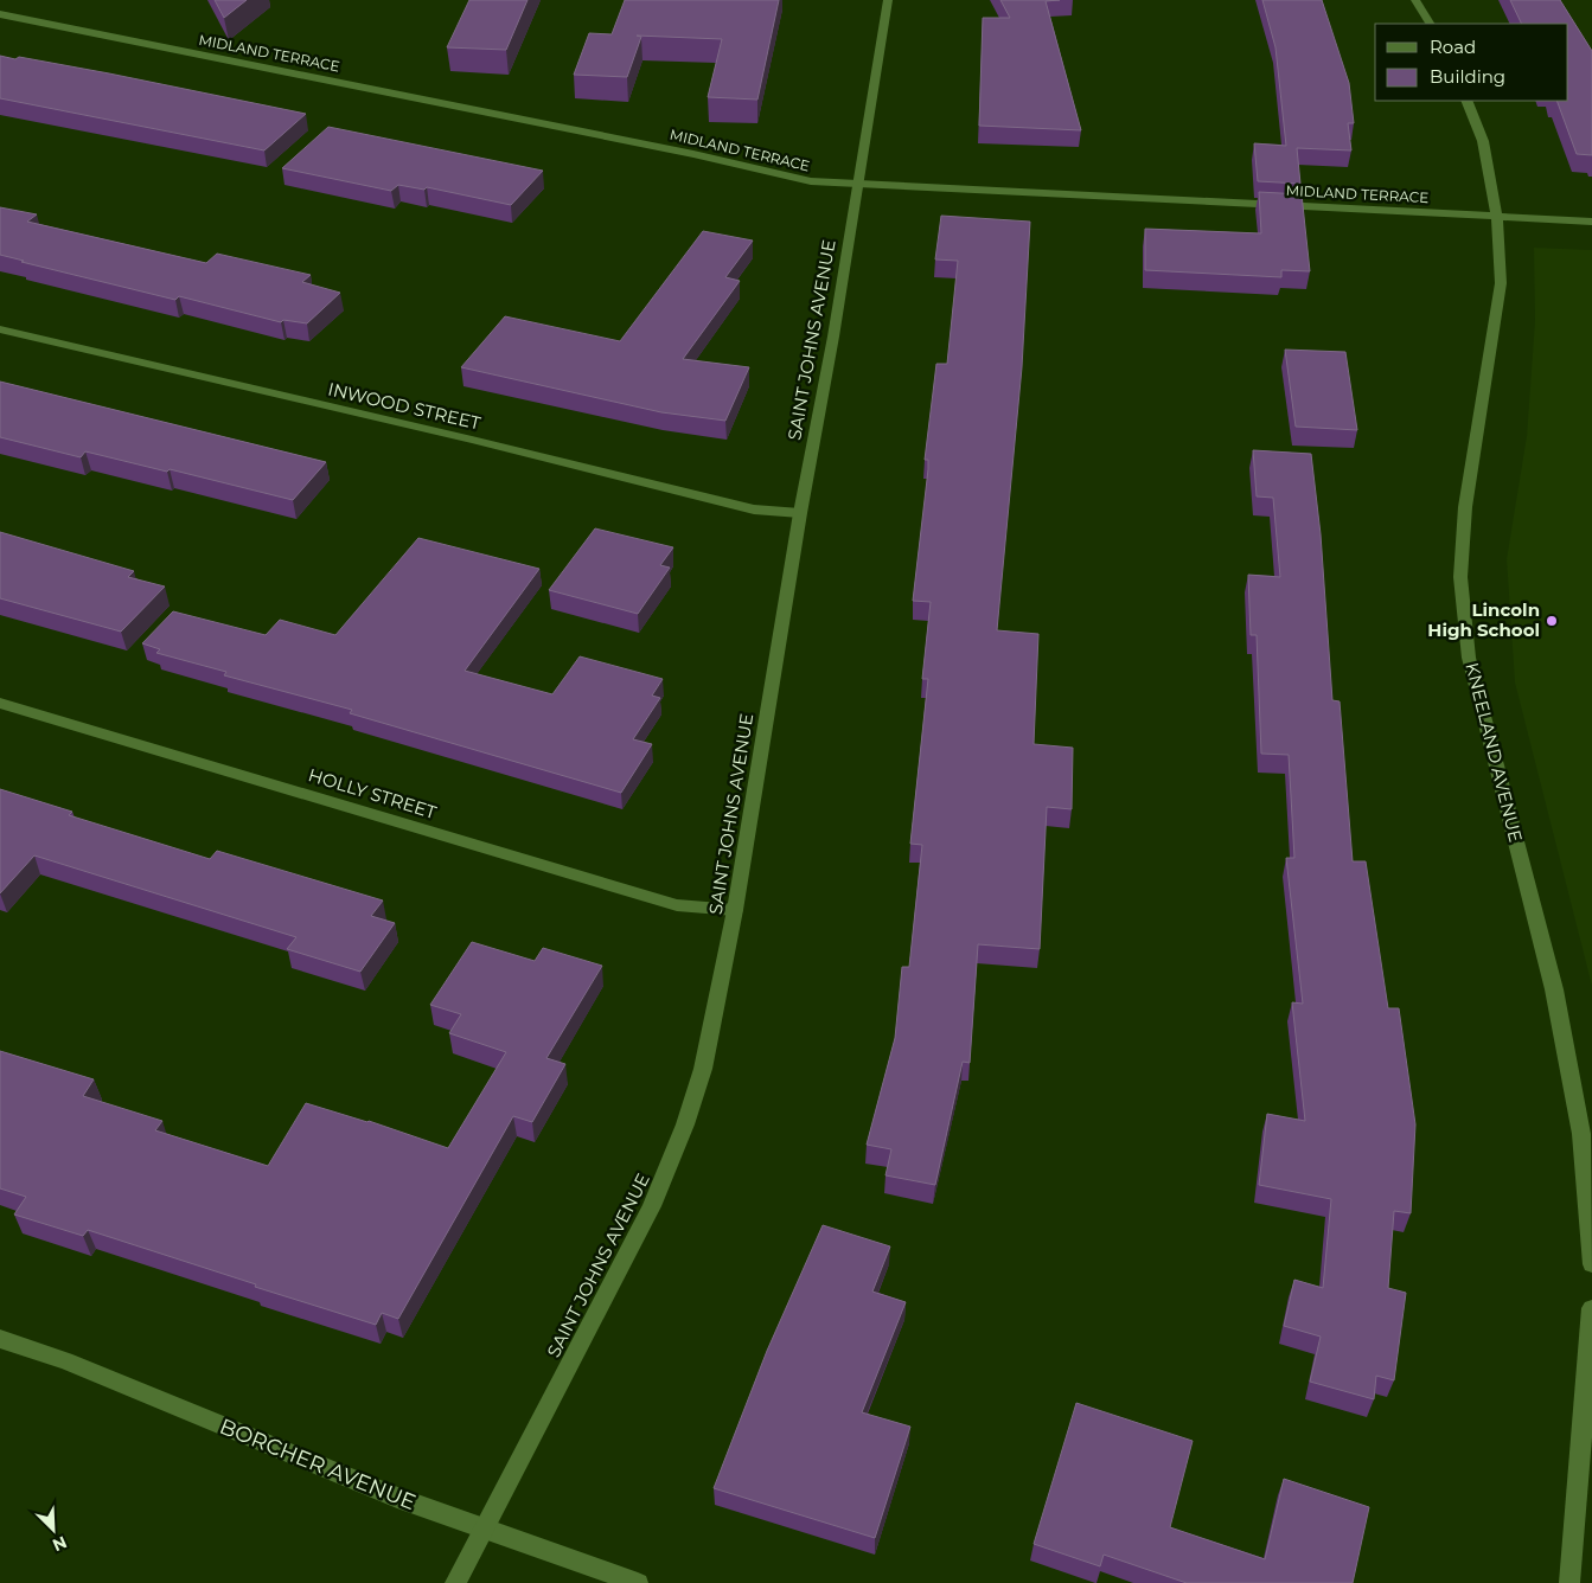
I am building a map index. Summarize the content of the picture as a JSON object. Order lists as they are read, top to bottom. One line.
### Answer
{"streets":{"street":["MIDLAND TERRACE","SAINT JOHNS AVENUE","INWOOD STREET","KNEELAND AVENUE","HOLLY STREET","BORCHER AVENUE"]},"crossings":[["MIDLAND TERRACE","SAINT JOHNS AVENUE"],["MIDLAND TERRACE","KNEELAND AVENUE"],["SAINT JOHNS AVENUE","INWOOD STREET"],["SAINT JOHNS AVENUE","HOLLY STREET"],["SAINT JOHNS AVENUE","BORCHER AVENUE"]],"places":["Lincoln High School"],"legend":["Road","Building"],"north":"bottom right"}
